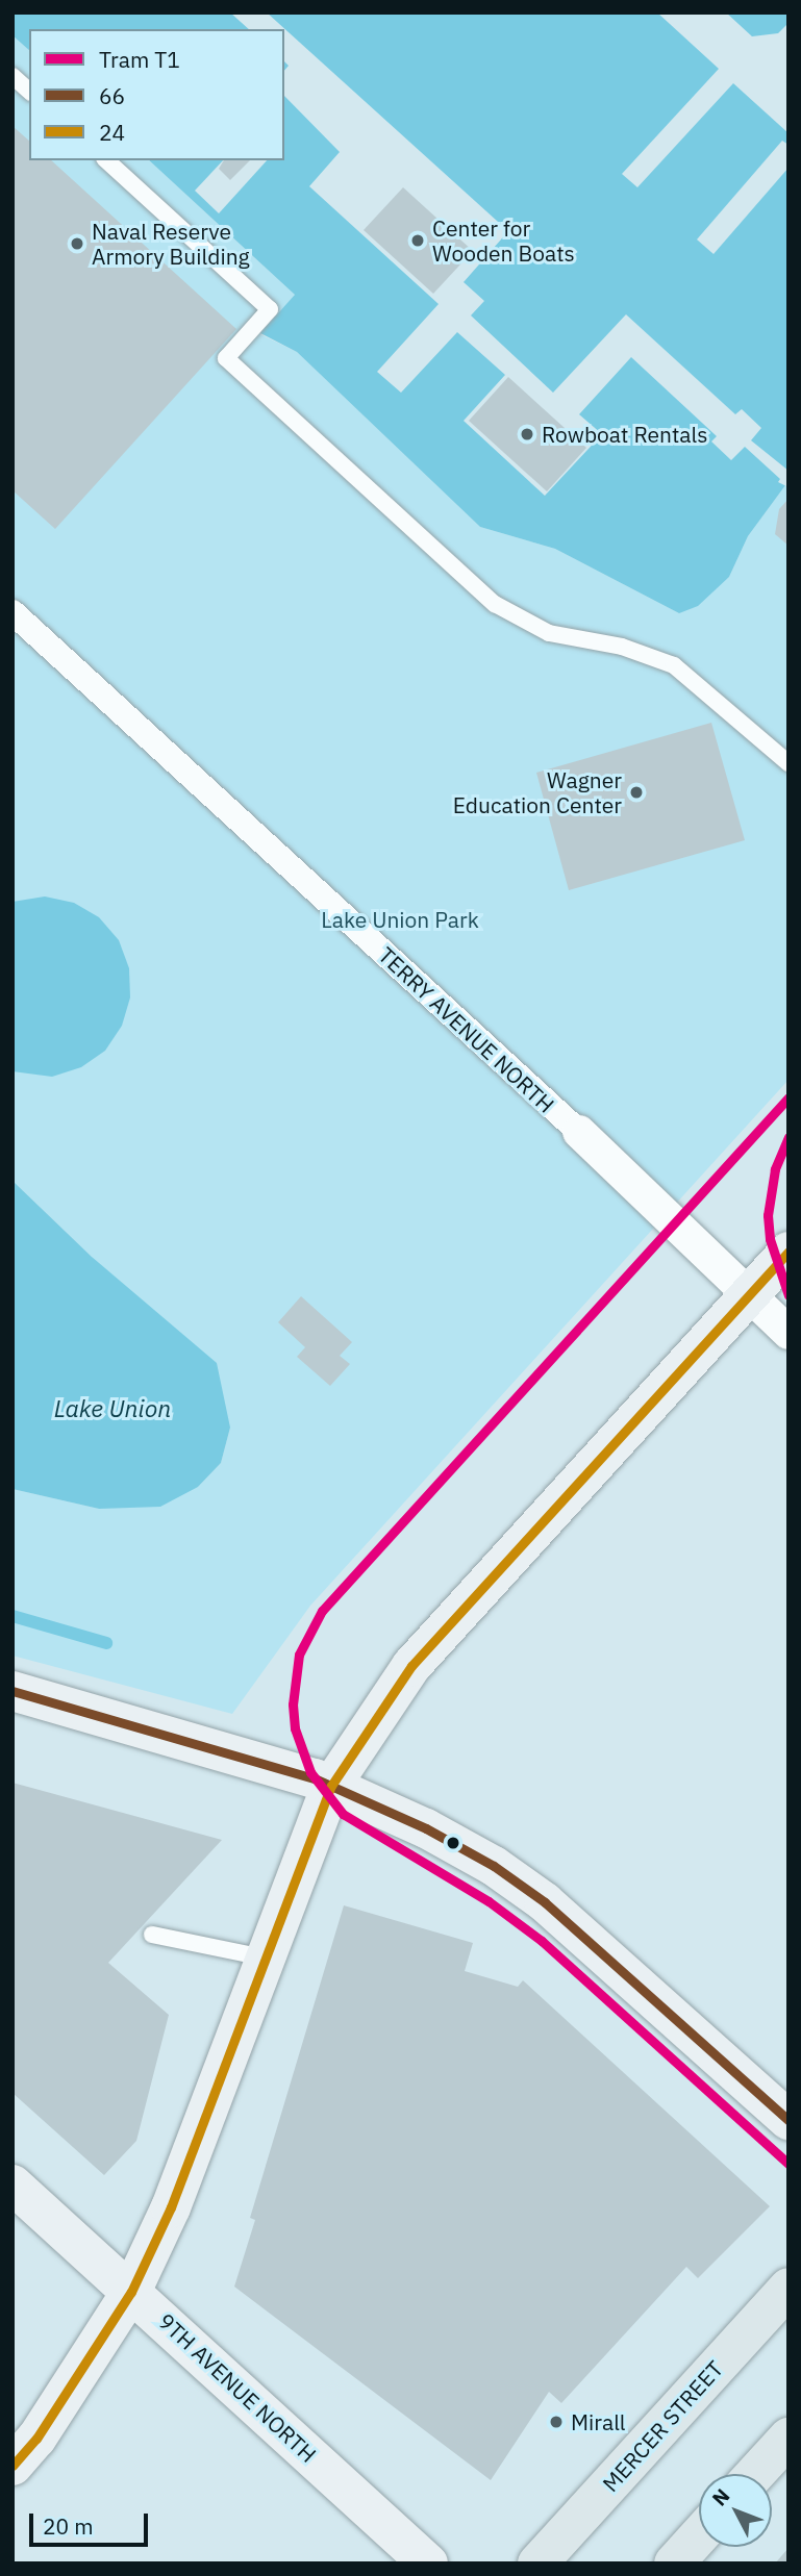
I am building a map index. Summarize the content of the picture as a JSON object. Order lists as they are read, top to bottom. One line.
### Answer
{"streets":{"main road":["9TH AVENUE NORTH","MERCER STREET"],"street":["TERRY AVENUE NORTH"]},"water":["Lake Union"],"parks":["Lake Union Park"],"places":["Center for Wooden Boats","Naval Reserve Armory Building","Rowboat Rentals","Wagner Education Center","Mirall"],"lines":["tram line T1","transit line 24","transit line 66"],"legend":["Tram T1","66","24"],"scale_bar":"20 m","north":"top left"}
